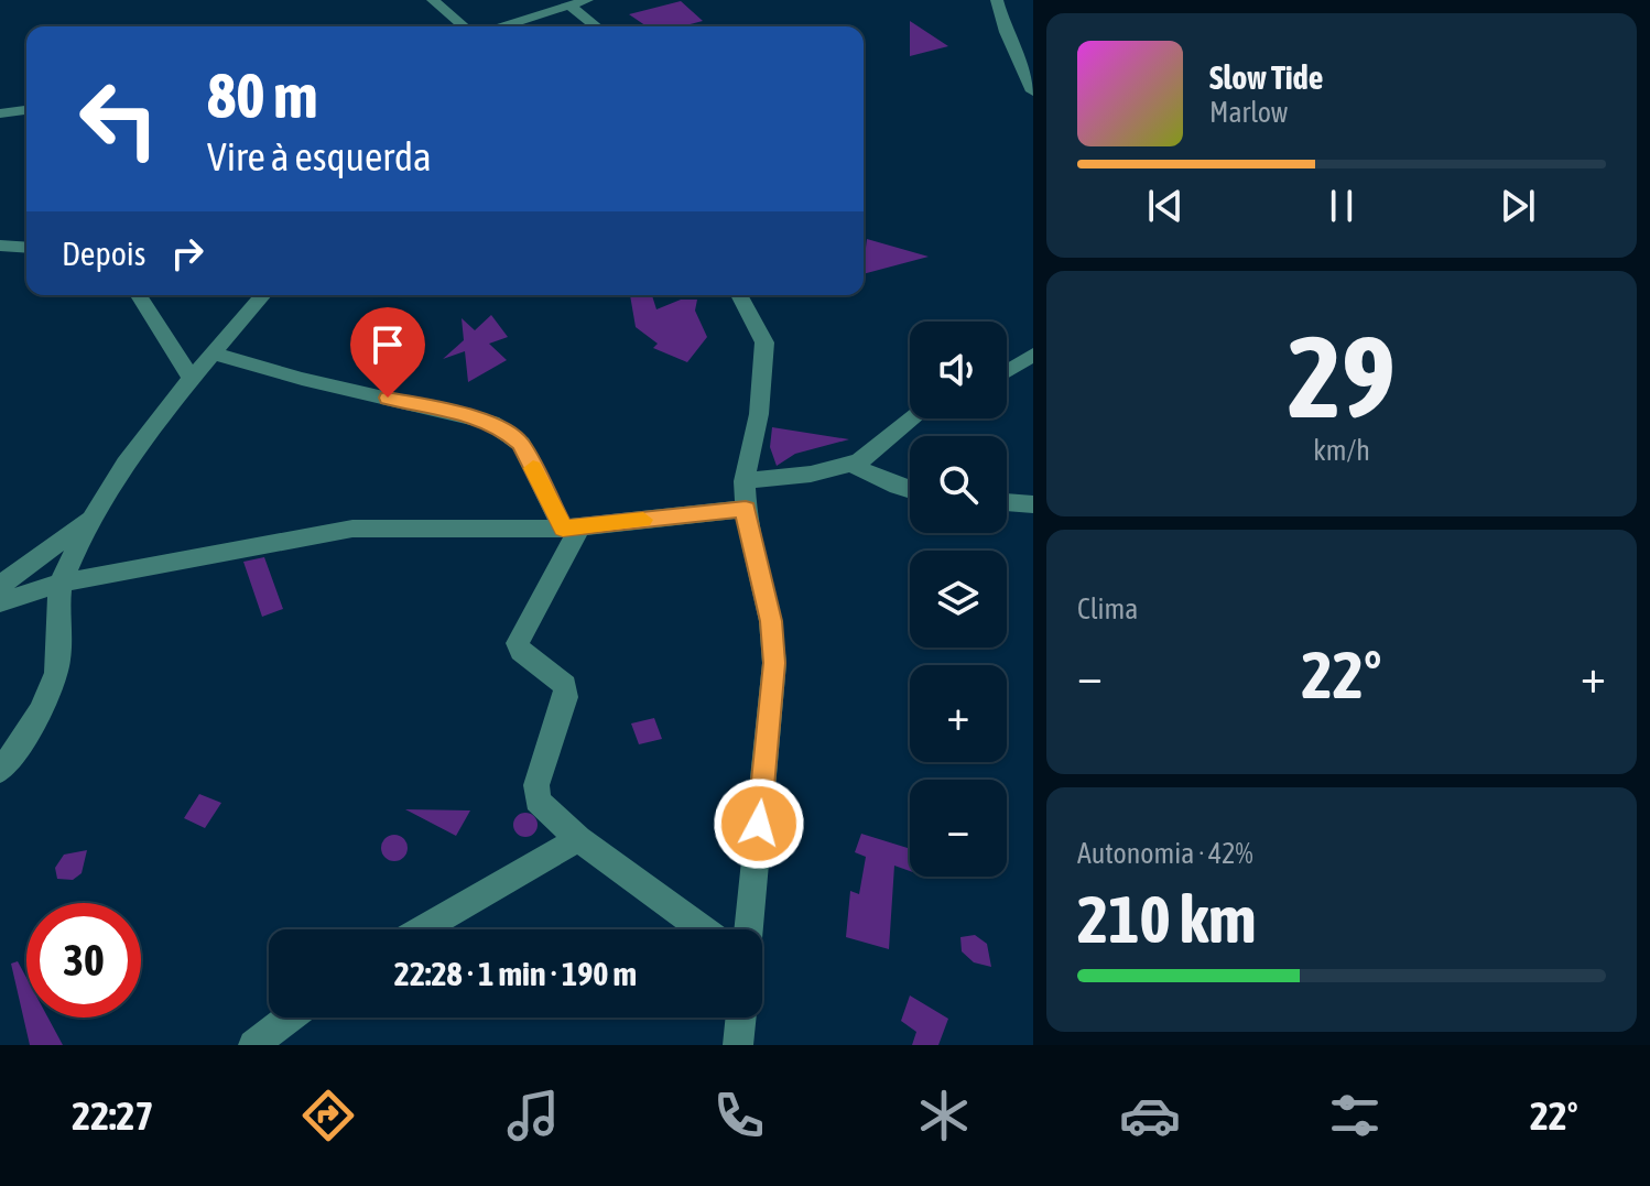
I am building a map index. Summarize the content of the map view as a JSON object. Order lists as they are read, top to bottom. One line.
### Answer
{"page":{"turn":["80 m","Vire à esquerda"],"song":["Slow Tide","Marlow"],"then":"Depois","tile":[["29","km/h"],"Clima",["Autonomia · 42%","210 km"]],"map_buttons":["+","−"],"heat":["−","22°","+"],"limit":"30","trip":"22:28 · 1 min · 190 m","tabs":["22:27","22°"]}}
